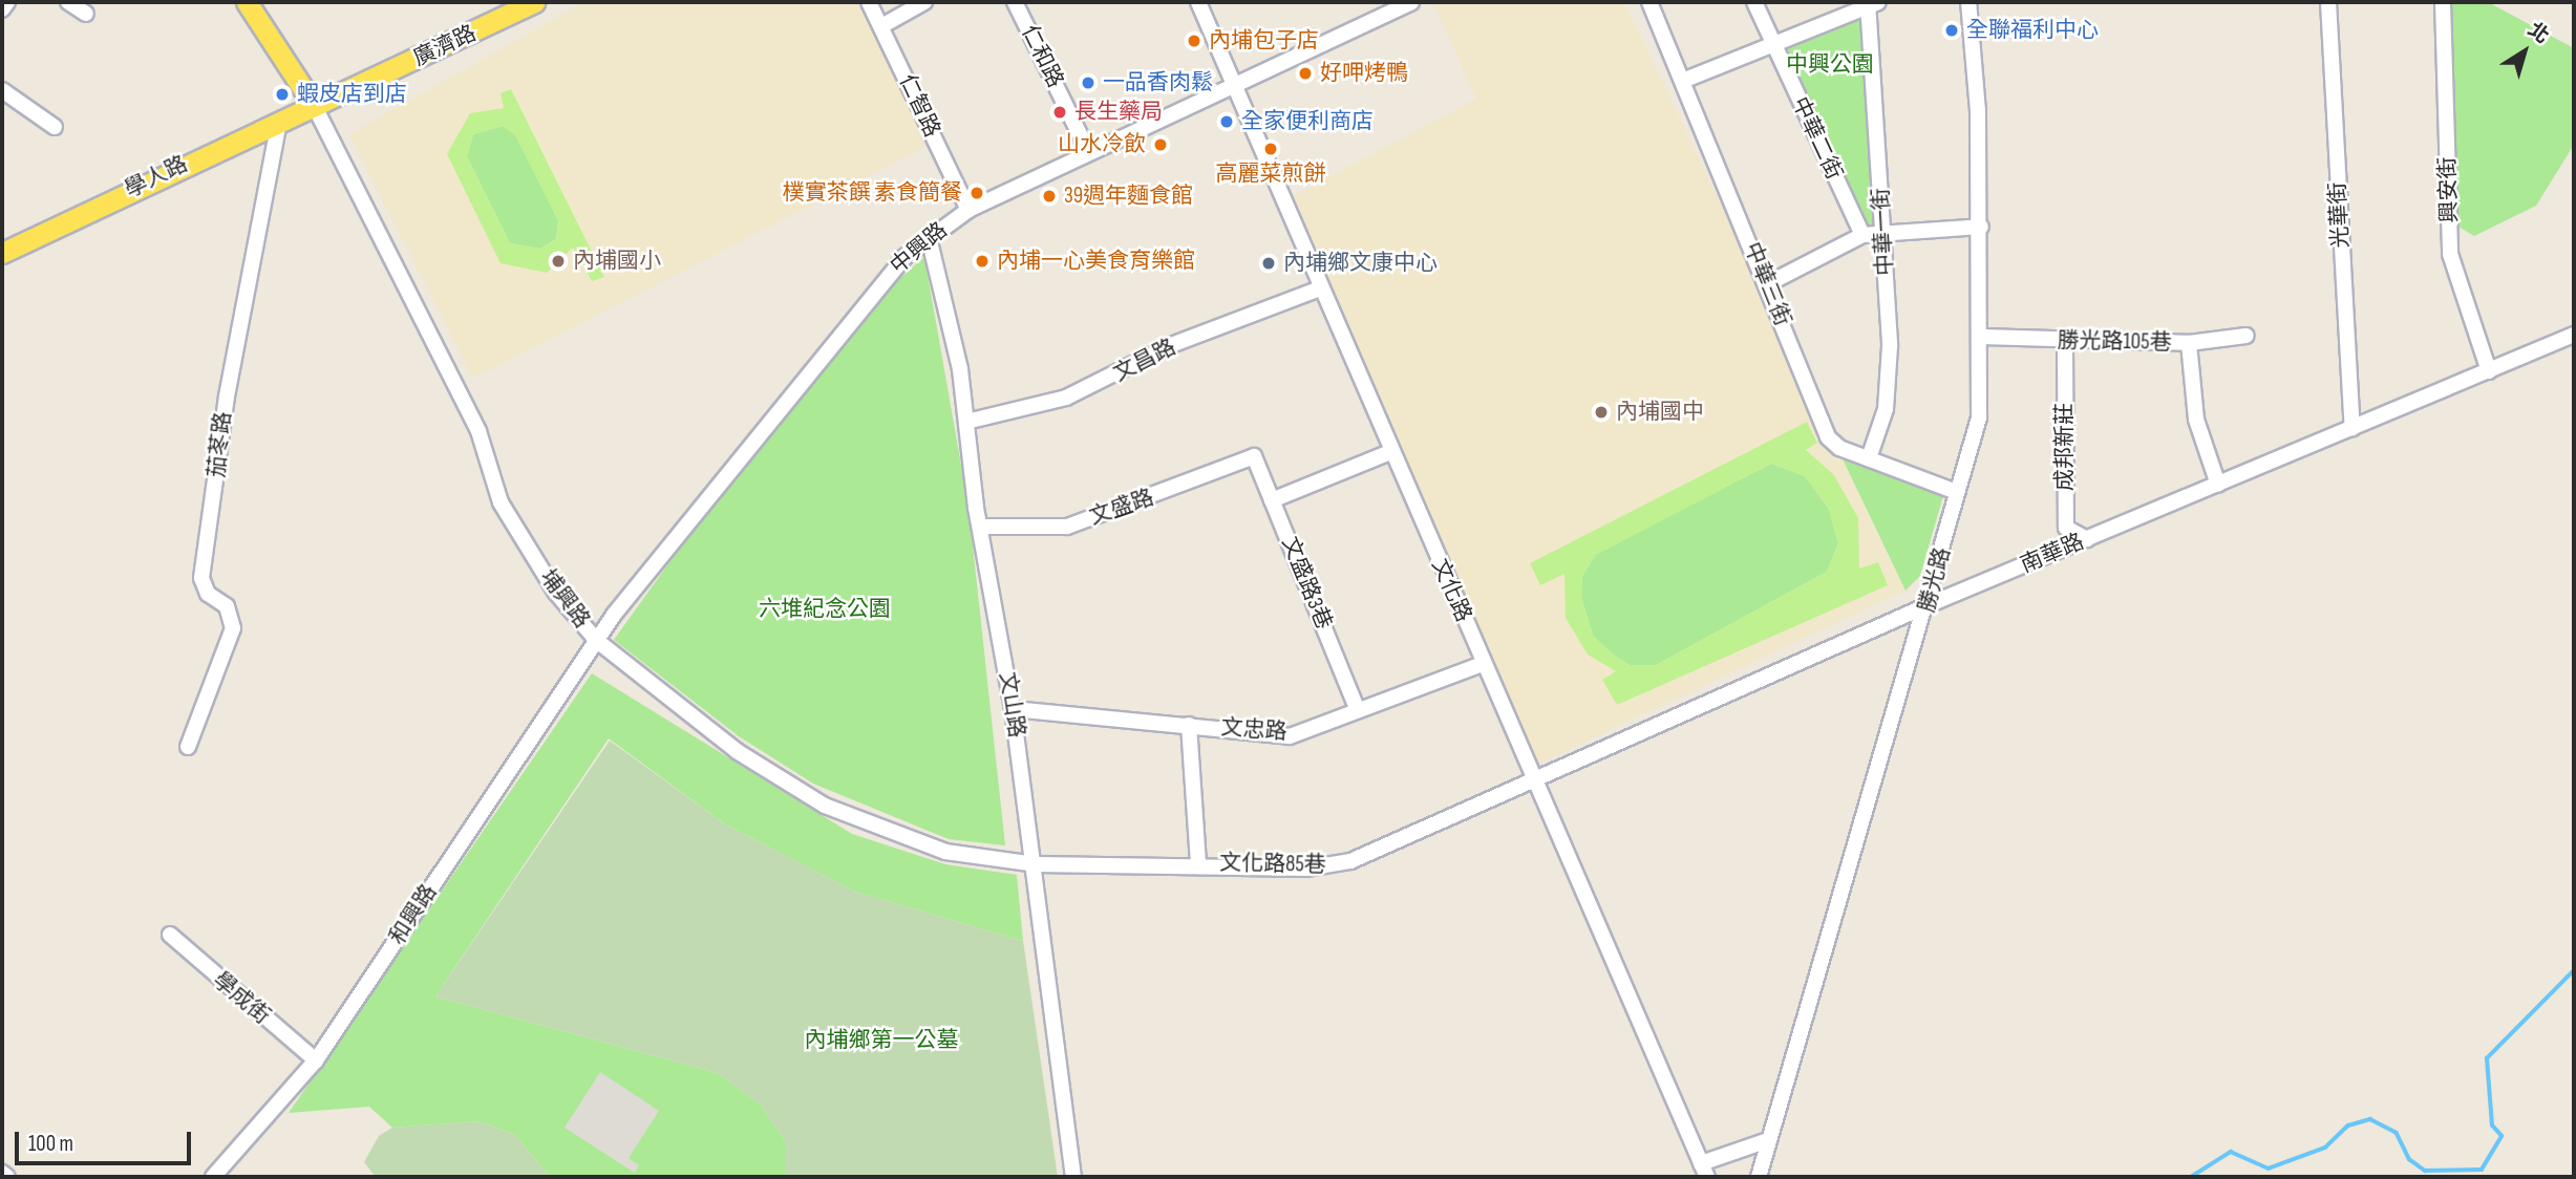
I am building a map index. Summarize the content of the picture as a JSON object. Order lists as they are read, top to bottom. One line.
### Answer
{"streets":{"main road":["廣濟路","學人路"],"street":["仁和路","仁智路","中華二街","興安街","光華街","中華一街","中興路","中華三街","勝光路105巷","文昌路","茄苳路","成邦新莊","文盛路","南華路","勝光路","文盛路3巷","文化路","埔興路","文山路","文忠路","文化路85巷","和興路","學成街"]},"crossings":[["廣濟路","學人路"],["廣濟路","埔興路"],["仁和路","中興路"],["仁智路","中興路"],["學人路","茄苳路"],["學人路","埔興路"],["興安街","南華路"],["光華街","南華路"],["中華一街","中華三街"],["中興路","文化路"],["中興路","埔興路"],["中興路","文山路"],["中興路","和興路"],["中華三街","勝光路"],["勝光路105巷","成邦新莊"],["勝光路105巷","勝光路"],["文昌路","文化路"],["文昌路","文山路"],["成邦新莊","南華路"],["文盛路","文盛路3巷"],["文盛路","文山路"],["南華路","勝光路"],["南華路","文化路"],["南華路","文化路85巷"],["文盛路3巷","文忠路"],["文化路","文忠路"],["文化路","文化路85巷"],["埔興路","文山路"],["埔興路","文化路85巷"],["埔興路","和興路"],["文山路","文忠路"],["文山路","文化路85巷"],["和興路","學成街"]],"parks":["中興公園","六堆紀念公園","內埔鄉第一公墓"],"places":["全聯福利中心","內埔包子店","好呷烤鴨","一品香肉鬆","蝦皮店到店","長生藥局","全家便利商店","山水冷飲","高麗菜煎餅","樸實茶饌 素食簡餐","39週年麵食館","內埔國小","內埔一心美食育樂館","內埔鄉文康中心","內埔國中"],"scale_bar":"100 m","north":"top right"}
